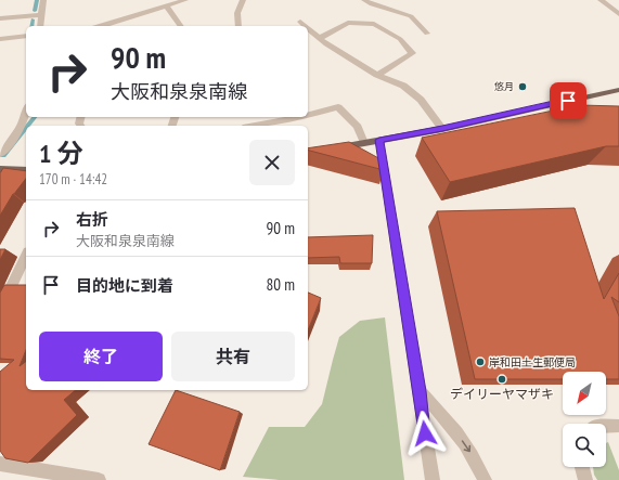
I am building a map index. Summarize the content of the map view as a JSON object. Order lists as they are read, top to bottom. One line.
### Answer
{"places":["悠月","岸和田土生郵便局","デイリーヤマザキ"],"north":"bottom left","page":{"turn":["90 m","大阪和泉泉南線"],"heading":["1 分","170 m · 14:42"],"list":[{"name":"右折","note":"大阪和泉泉南線","value":"90 m"},{"name":"目的地に到着","value":"80 m"}],"buttons":["終了","共有"]}}
